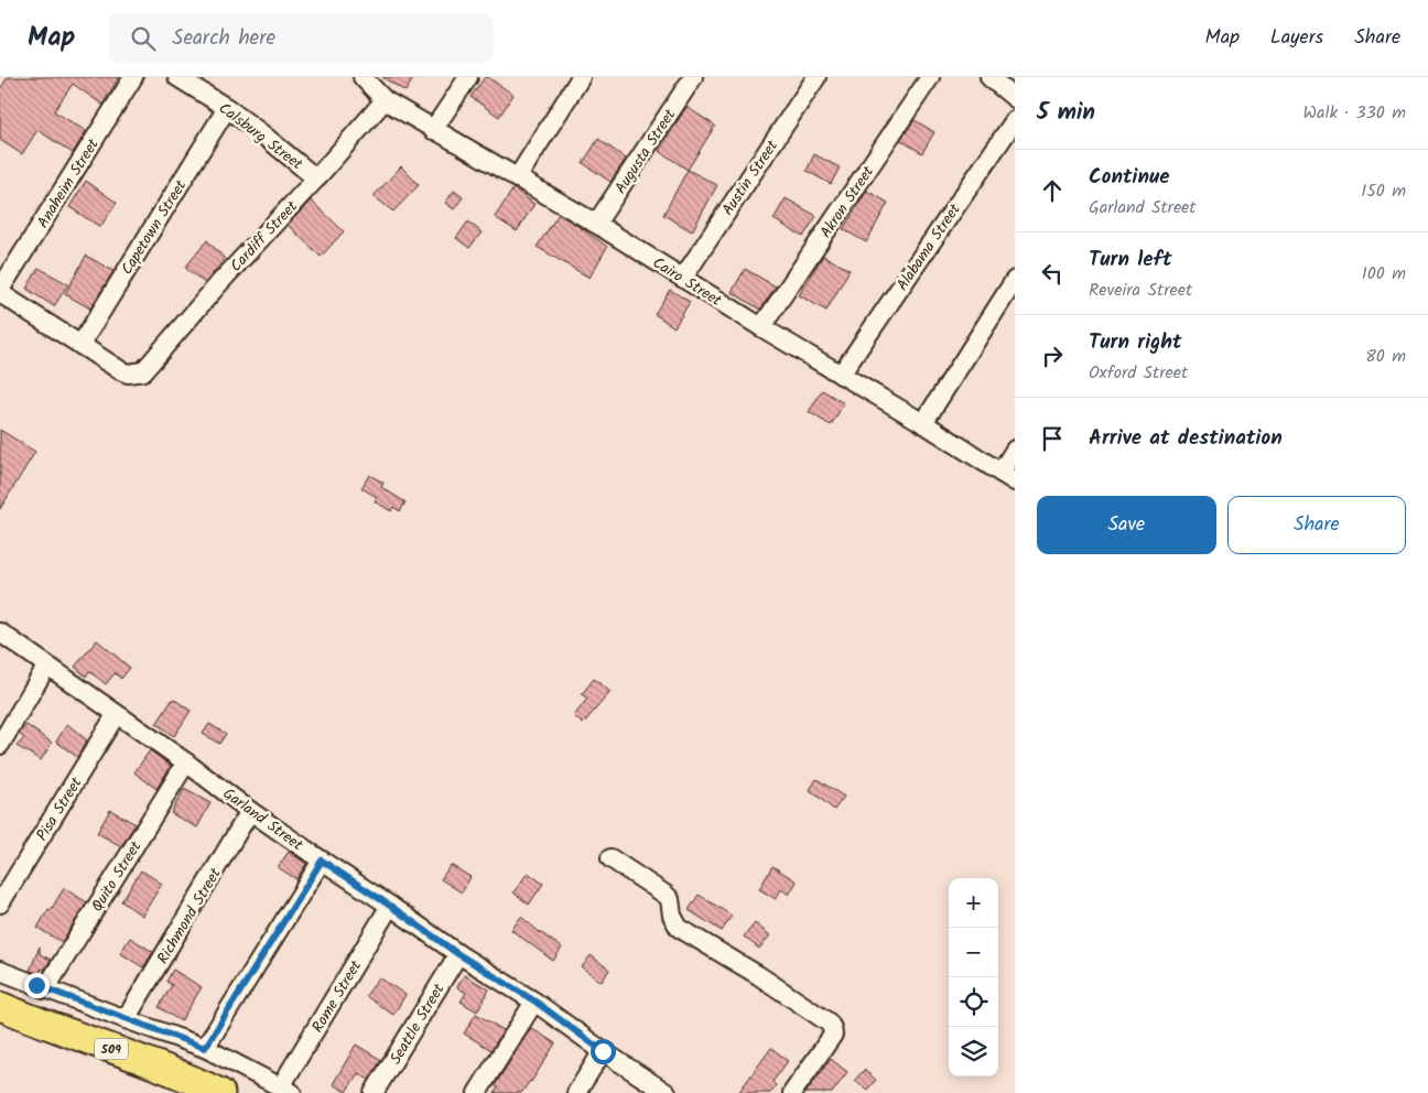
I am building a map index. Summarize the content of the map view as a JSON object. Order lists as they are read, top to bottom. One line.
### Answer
{"streets":{"main road":["509"],"street":["Calsburg Street","Augusta Street","Austin Street","Anaheim Street","Akron Street","Capetown Street","Cardiff Street","Alabama Street","Cairo Street","Pisa Street","Garland Street","Quito Street","Richmond Street","Rome Street","Seattle Street"]},"crossings":[["Calsburg Street","Capetown Street"],["Calsburg Street","Cardiff Street"],["Augusta Street","Cairo Street"],["Austin Street","Cairo Street"],["Akron Street","Cairo Street"],["Capetown Street","Cardiff Street"],["Cardiff Street","Cairo Street"],["Alabama Street","Cairo Street"],["Pisa Street","Garland Street"],["Garland Street","Quito Street"],["Garland Street","Richmond Street"],["Garland Street","Rome Street"],["Garland Street","Seattle Street"]],"page":{"header":"Map","search":"Search here","nav":["Map","Layers","Share"],"heading":["5 min","Walk · 330 m"],"list":[["Continue","Garland Street","150 m"],["Turn left","Reveira Street","100 m"],["Turn right","Oxford Street","80 m"],"Arrive at destination"],"buttons":["Save","Share"],"map_buttons":["+","−"]}}
